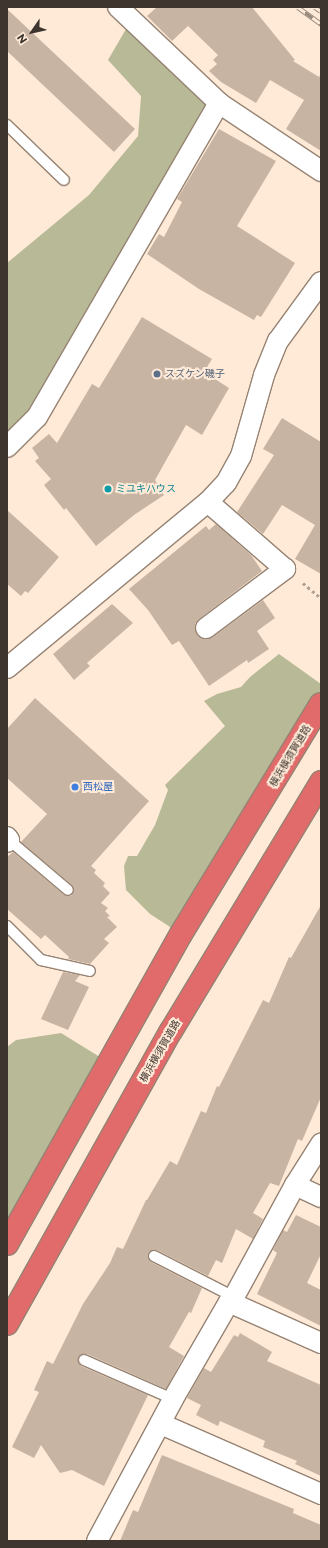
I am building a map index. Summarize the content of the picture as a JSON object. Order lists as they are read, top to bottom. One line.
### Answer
{"streets":{"highway":["横浜横須賀道路"]},"places":["スズケン磯子","ミユキハウス","西松屋"],"north":"bottom left"}
